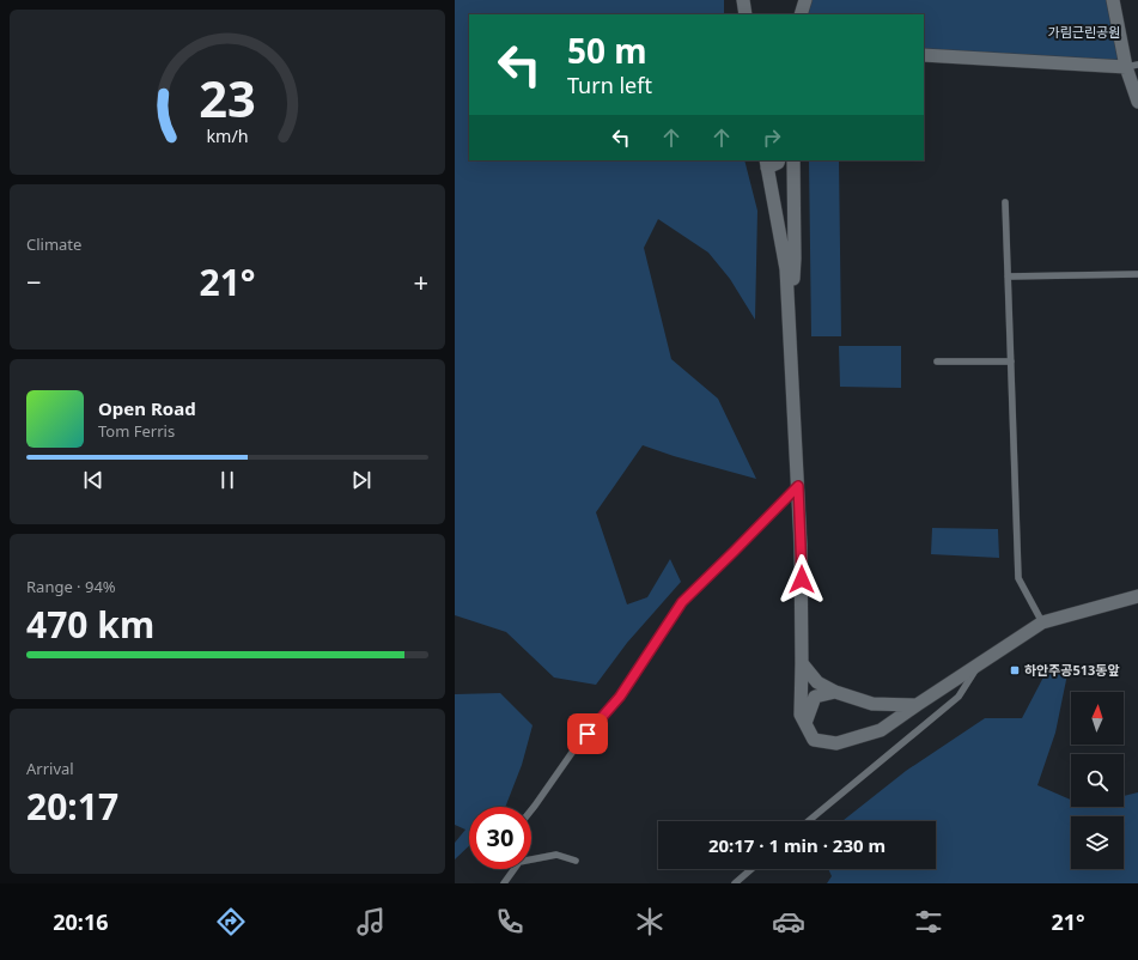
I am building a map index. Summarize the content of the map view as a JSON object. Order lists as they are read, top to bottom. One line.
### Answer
{"parks":["가림근린공원"],"places":{"transit":["하안주공513동앞"]},"north":"top","page":{"turn":["50 m","Turn left"],"tile":["Climate",["Range · 94%","470 km"],["Arrival","20:17"]],"heat":["−","21°","+"],"song":["Open Road","Tom Ferris"],"limit":"30","trip":"20:17 · 1 min · 230 m","tabs":["20:16","21°"],"gauge":["23","km/h"]}}
